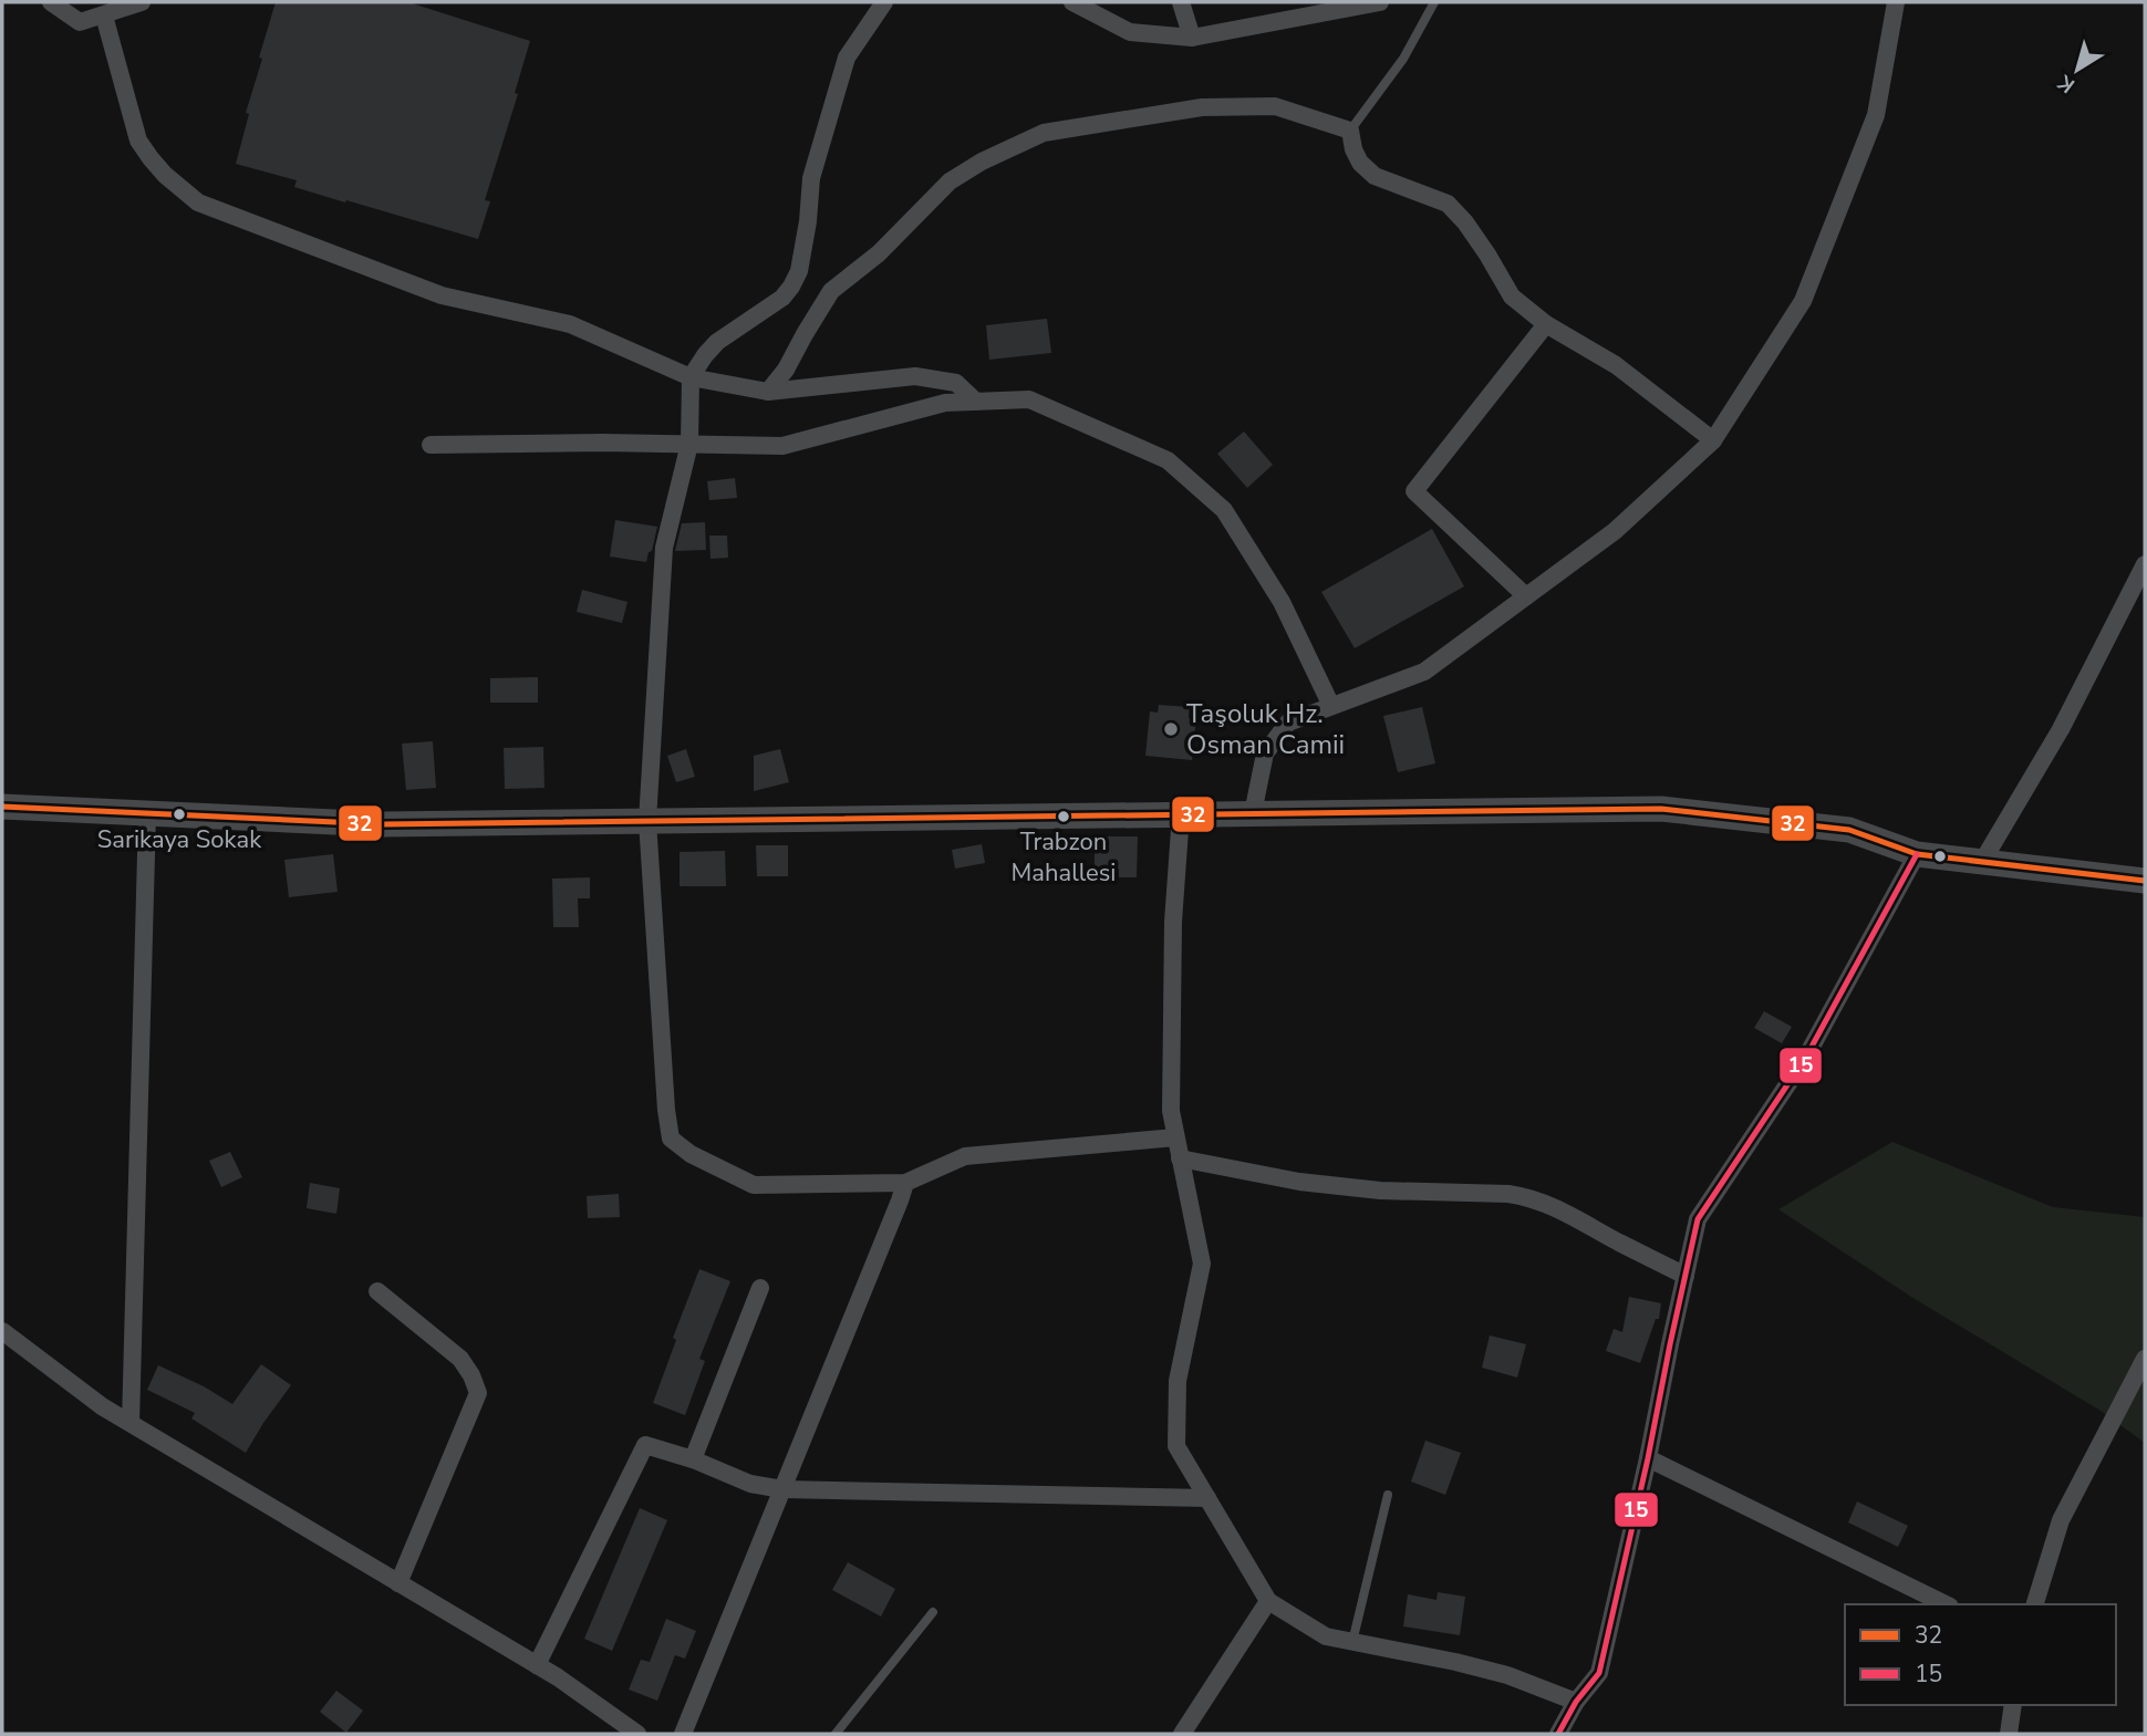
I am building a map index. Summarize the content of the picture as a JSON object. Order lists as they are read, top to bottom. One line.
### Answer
{"places":["Taşoluk Hz. Osman Camii","Sarikaya Sokak","Trabzon Mahallesi"],"lines":["transit line 32","transit line 15"],"legend":["32","15"],"north":"bottom left"}
